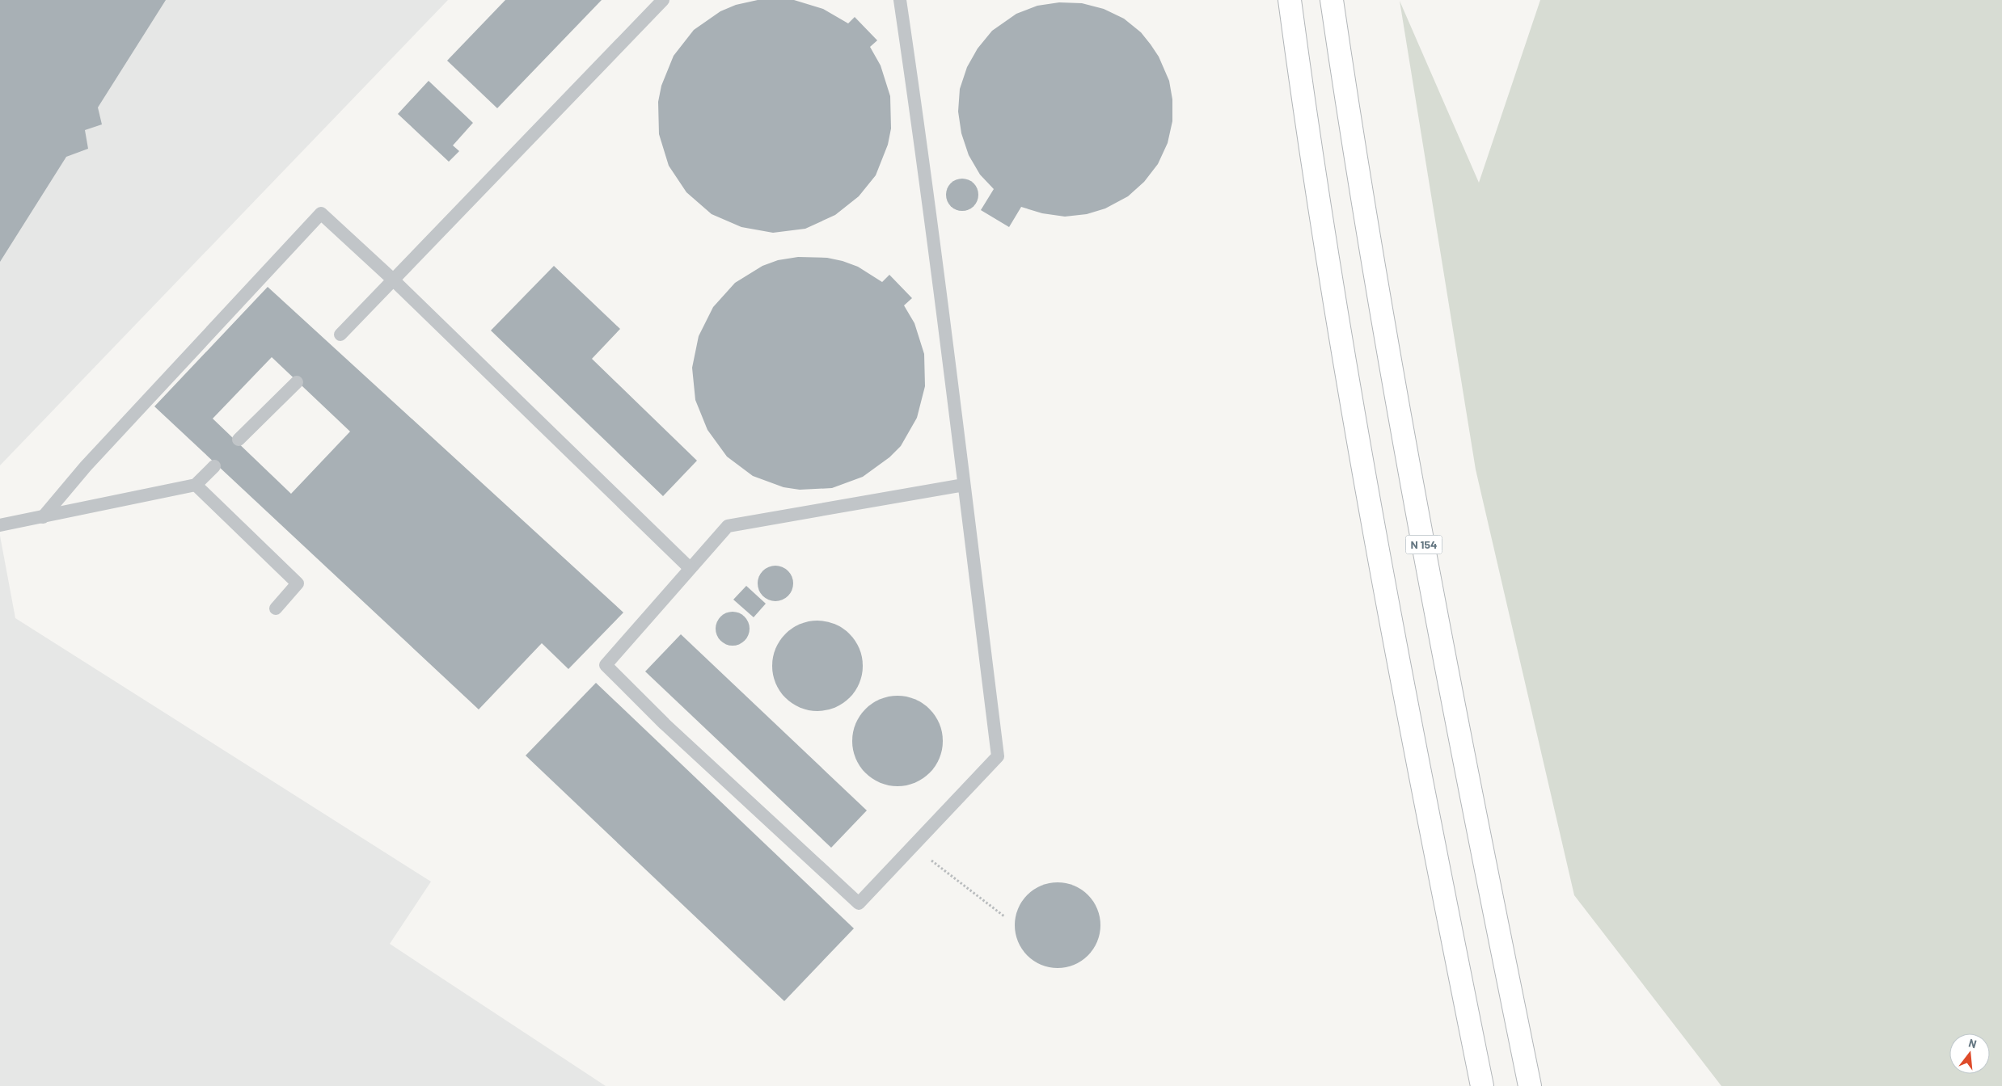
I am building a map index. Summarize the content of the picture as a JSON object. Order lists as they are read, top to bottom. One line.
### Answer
{"streets":{"highway":["N 154"]},"north":"top"}
